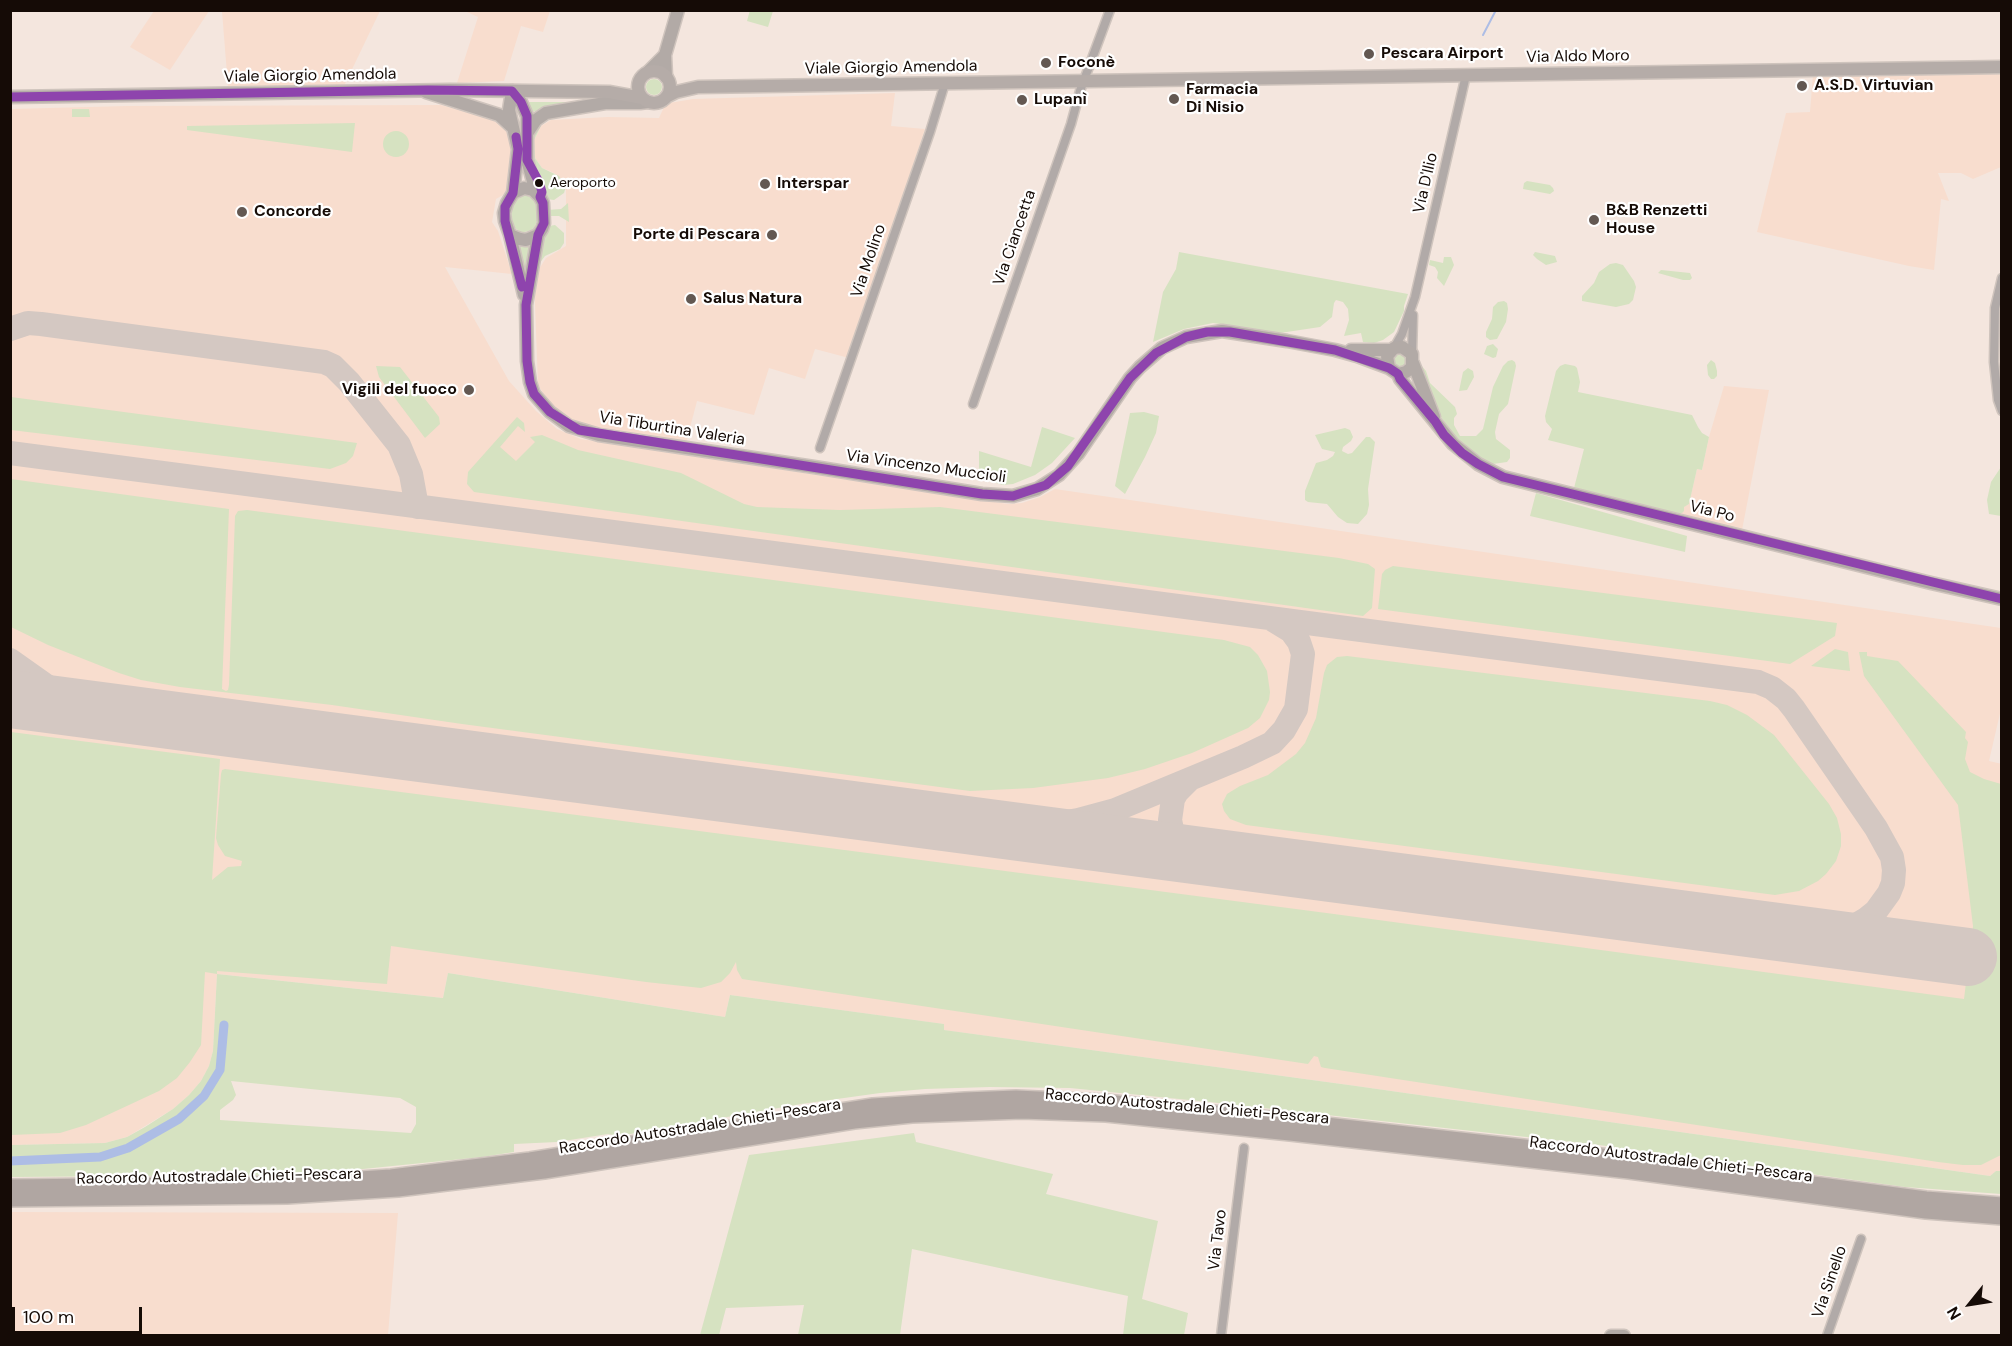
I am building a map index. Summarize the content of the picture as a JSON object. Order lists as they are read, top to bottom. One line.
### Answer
{"streets":{"highway":["Raccordo Autostradale Chieti-Pescara"],"main road":["Via Aldo Moro","Viale Giorgio Amendola"],"street":["Via D'Ilio","Via Ciancetta","Via Molino","Via Tiburtina Valeria","Via Vincenzo Muccioli","Via Po","Via Tavo","Via Sinello"]},"crossings":[["Via Aldo Moro","Viale Giorgio Amendola"],["Via Aldo Moro","Via D'Ilio"],["Via Aldo Moro","Via Ciancetta"],["Viale Giorgio Amendola","Via Ciancetta"],["Viale Giorgio Amendola","Via Molino"],["Via D'Ilio","Via Vincenzo Muccioli"],["Via D'Ilio","Via Po"],["Via Tiburtina Valeria","Via Vincenzo Muccioli"],["Via Vincenzo Muccioli","Via Po"]],"places":["Pescara Airport","Foconè","A.S.D. Virtuvian","Farmacia Di Nisio","Lupanì","Aeroporto","Interspar","Concorde","B&B Renzetti House","Porte di Pescara","Salus Natura","Vigili del fuoco"],"scale_bar":"100 m","north":"bottom left"}
